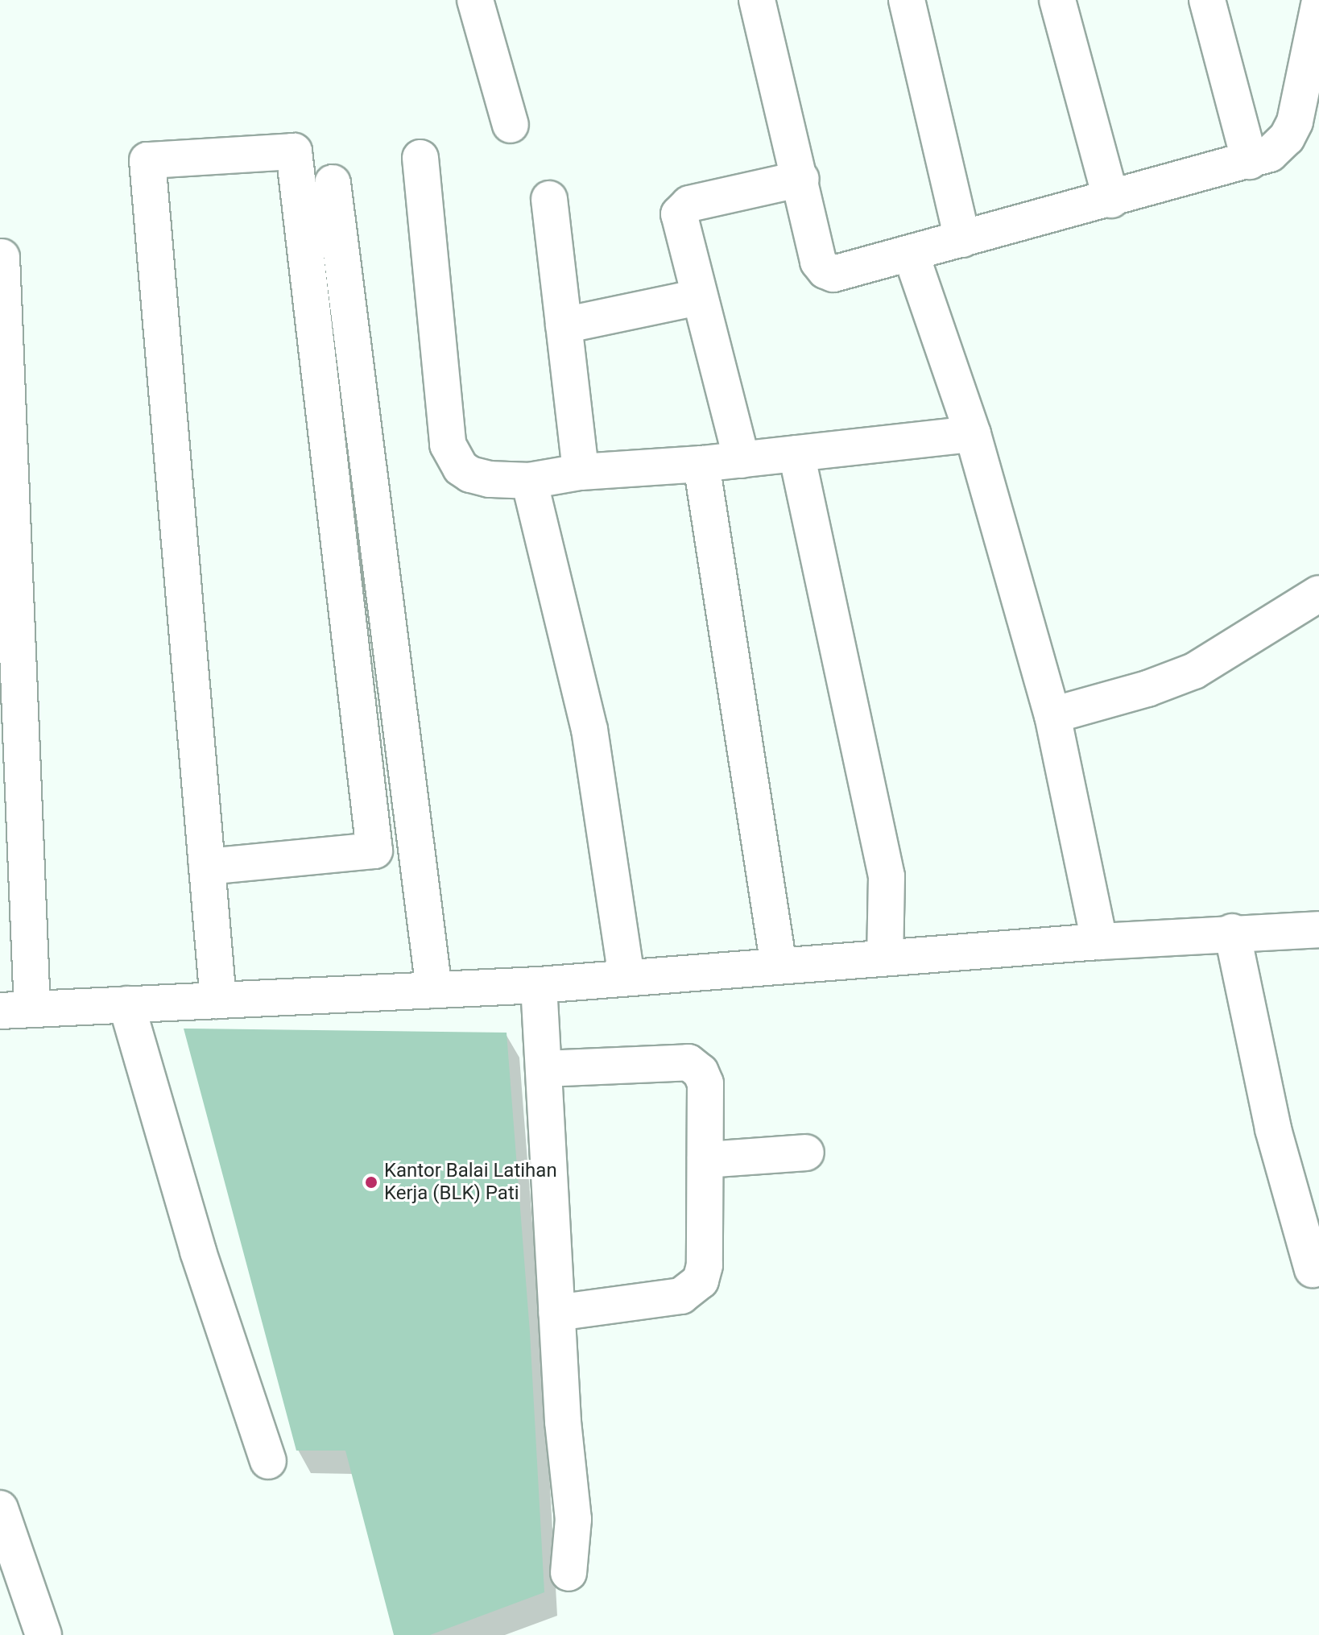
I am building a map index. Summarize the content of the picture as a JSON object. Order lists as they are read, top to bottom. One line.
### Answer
{"places":["Kantor Balai Latihan Kerja (BLK) Pati"]}
